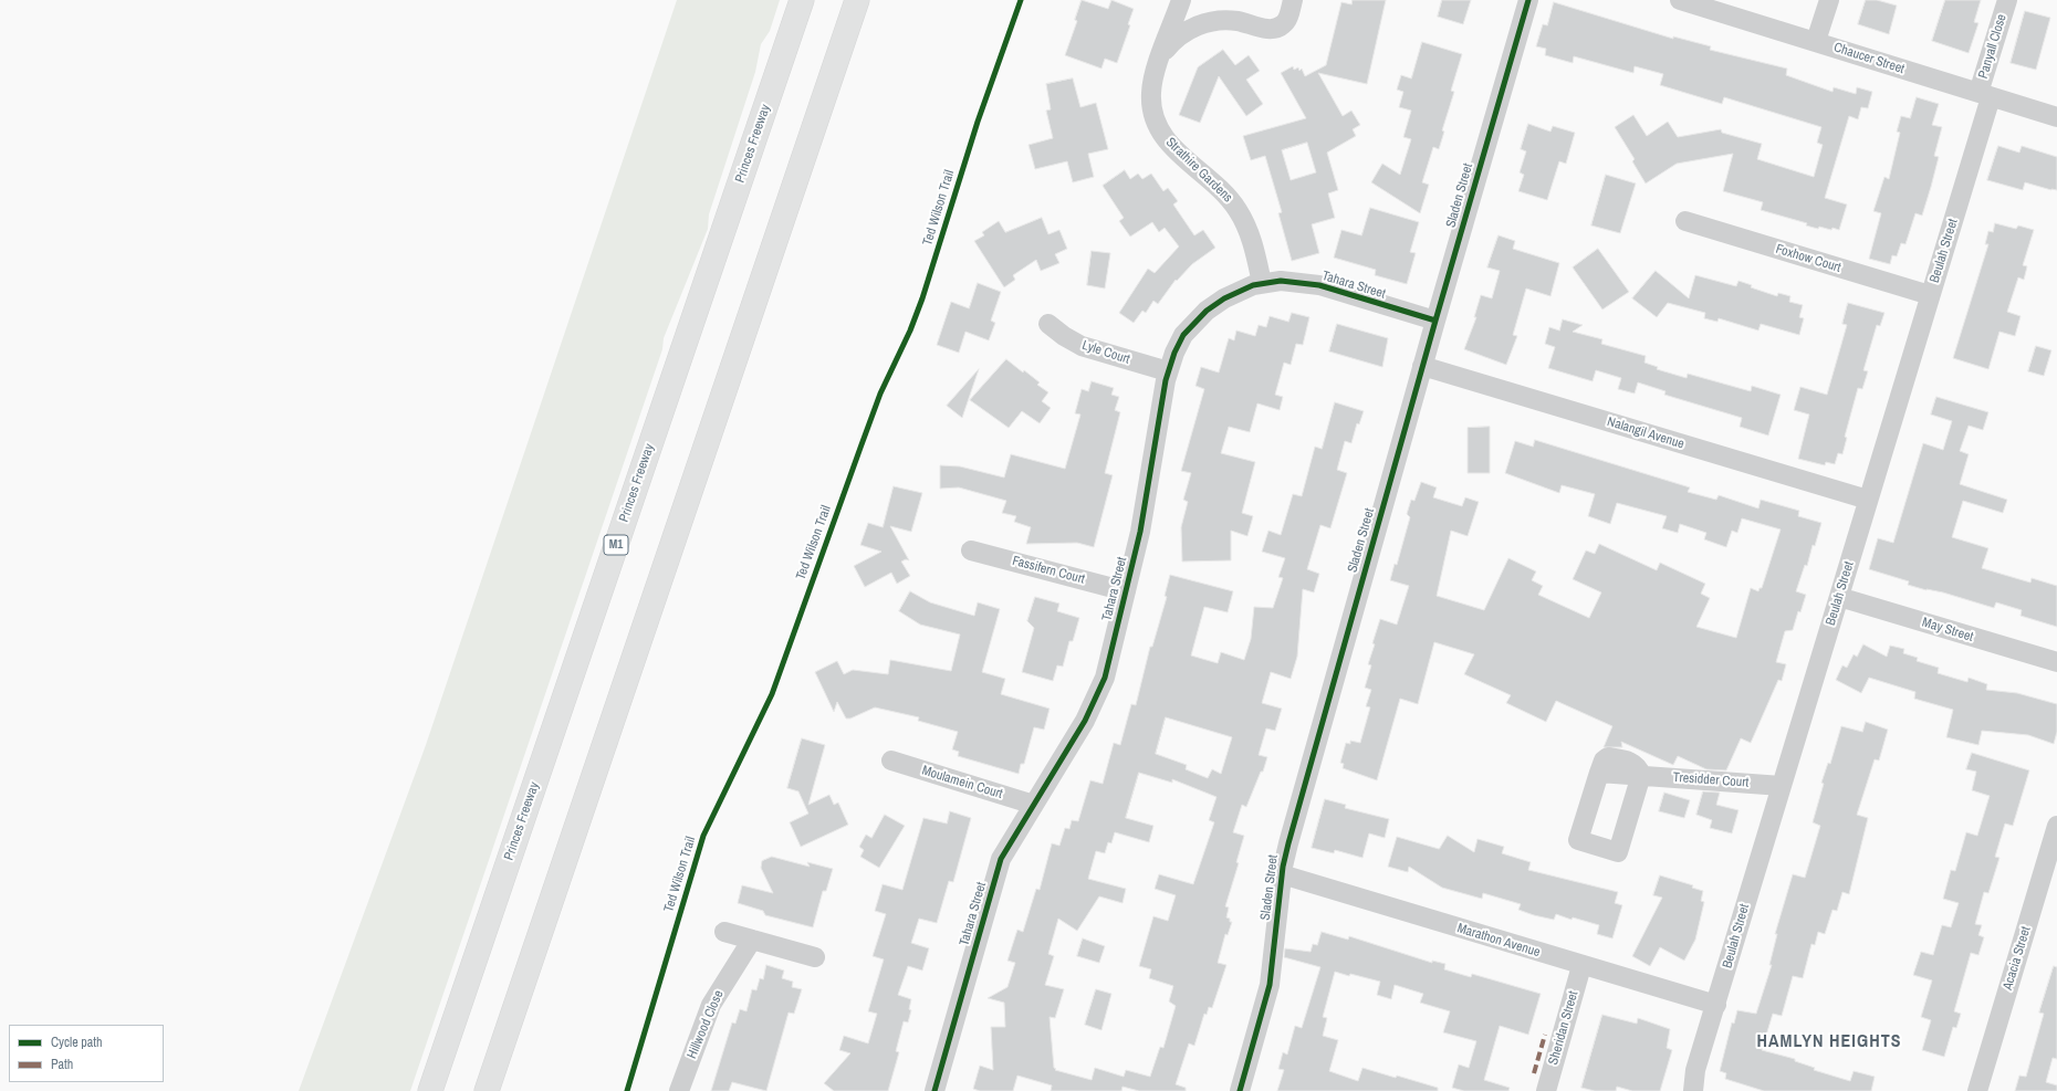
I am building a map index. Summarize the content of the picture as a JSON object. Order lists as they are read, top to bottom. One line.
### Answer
{"streets":{"highway":["Princes Freeway","M1"],"street":["Panyall Close","Chaucer Street","Strathire Gardens","Sladen Street","Beulah Street","Foxhow Court","Tahara Street","Lyle Court","Nalangil Avenue","Fassifern Court","May Street","Tresidder Court","Moulamein Court","Marathon Avenue","Acacia Street","Hillwood Close","Sheridan Street"],"cycle path":["Ted Wilson Trail"]},"crossings":[["Panyall Close","Chaucer Street"],["Panyall Close","Beulah Street"],["Chaucer Street","Beulah Street"],["Strathire Gardens","Tahara Street"],["Sladen Street","Tahara Street"],["Sladen Street","Nalangil Avenue"],["Sladen Street","Marathon Avenue"],["Beulah Street","Foxhow Court"],["Beulah Street","Nalangil Avenue"],["Beulah Street","May Street"],["Beulah Street","Tresidder Court"],["Beulah Street","Marathon Avenue"],["Tahara Street","Lyle Court"],["Tahara Street","Fassifern Court"],["Tahara Street","Moulamein Court"],["Marathon Avenue","Sheridan Street"]],"districts":["HAMLYN HEIGHTS"],"legend":["Cycle path","Path"]}
